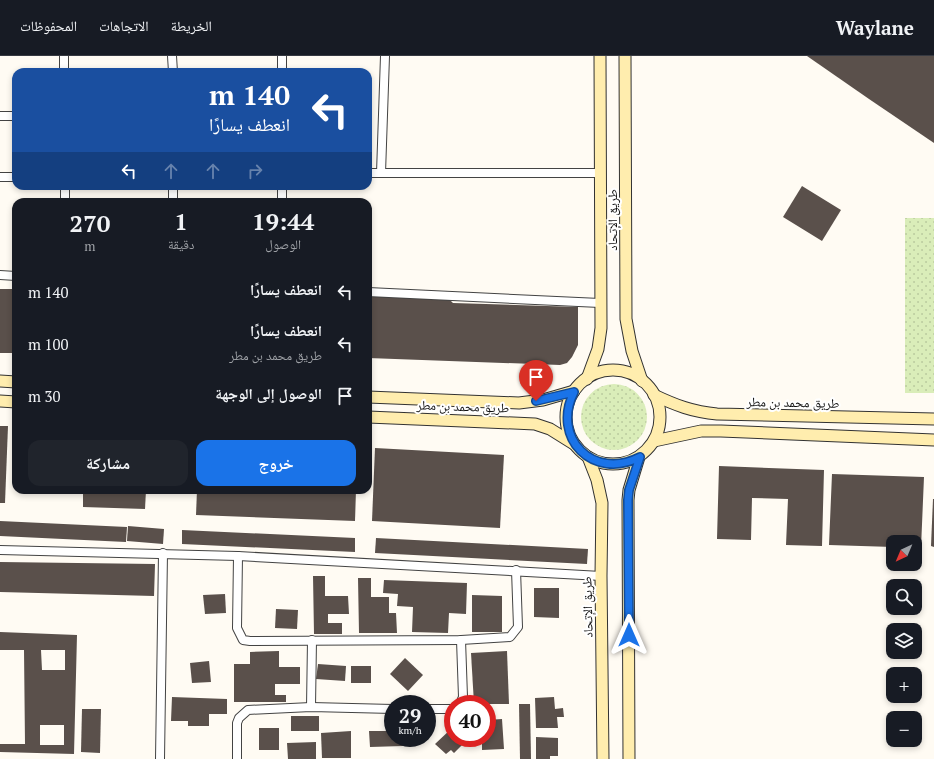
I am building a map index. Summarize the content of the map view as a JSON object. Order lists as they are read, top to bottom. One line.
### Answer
{"streets":{"street":["طريق اﻹتحاد","طريق محمد بن مطر"]},"crossings":[["طريق اﻹتحاد","طريق محمد بن مطر"]],"north":"bottom left","page":{"header":"Waylane","nav":["الخريطة","الاتجاهات","المحفوظات"],"turn":["140 m","انعطف يسارًا"],"eta":["19:44","الوصول","1","دقيقة","270","m"],"list":[{"name":"انعطف يسارًا","value":"140 m"},{"name":"انعطف يسارًا","note":"طريق محمد بن مطر","value":"100 m"},{"name":"الوصول إلى الوجهة","value":"30 m"}],"buttons":["خروج","مشاركة"],"map_buttons":["+","−"],"speed":"29 km/h","limit":"40"}}
